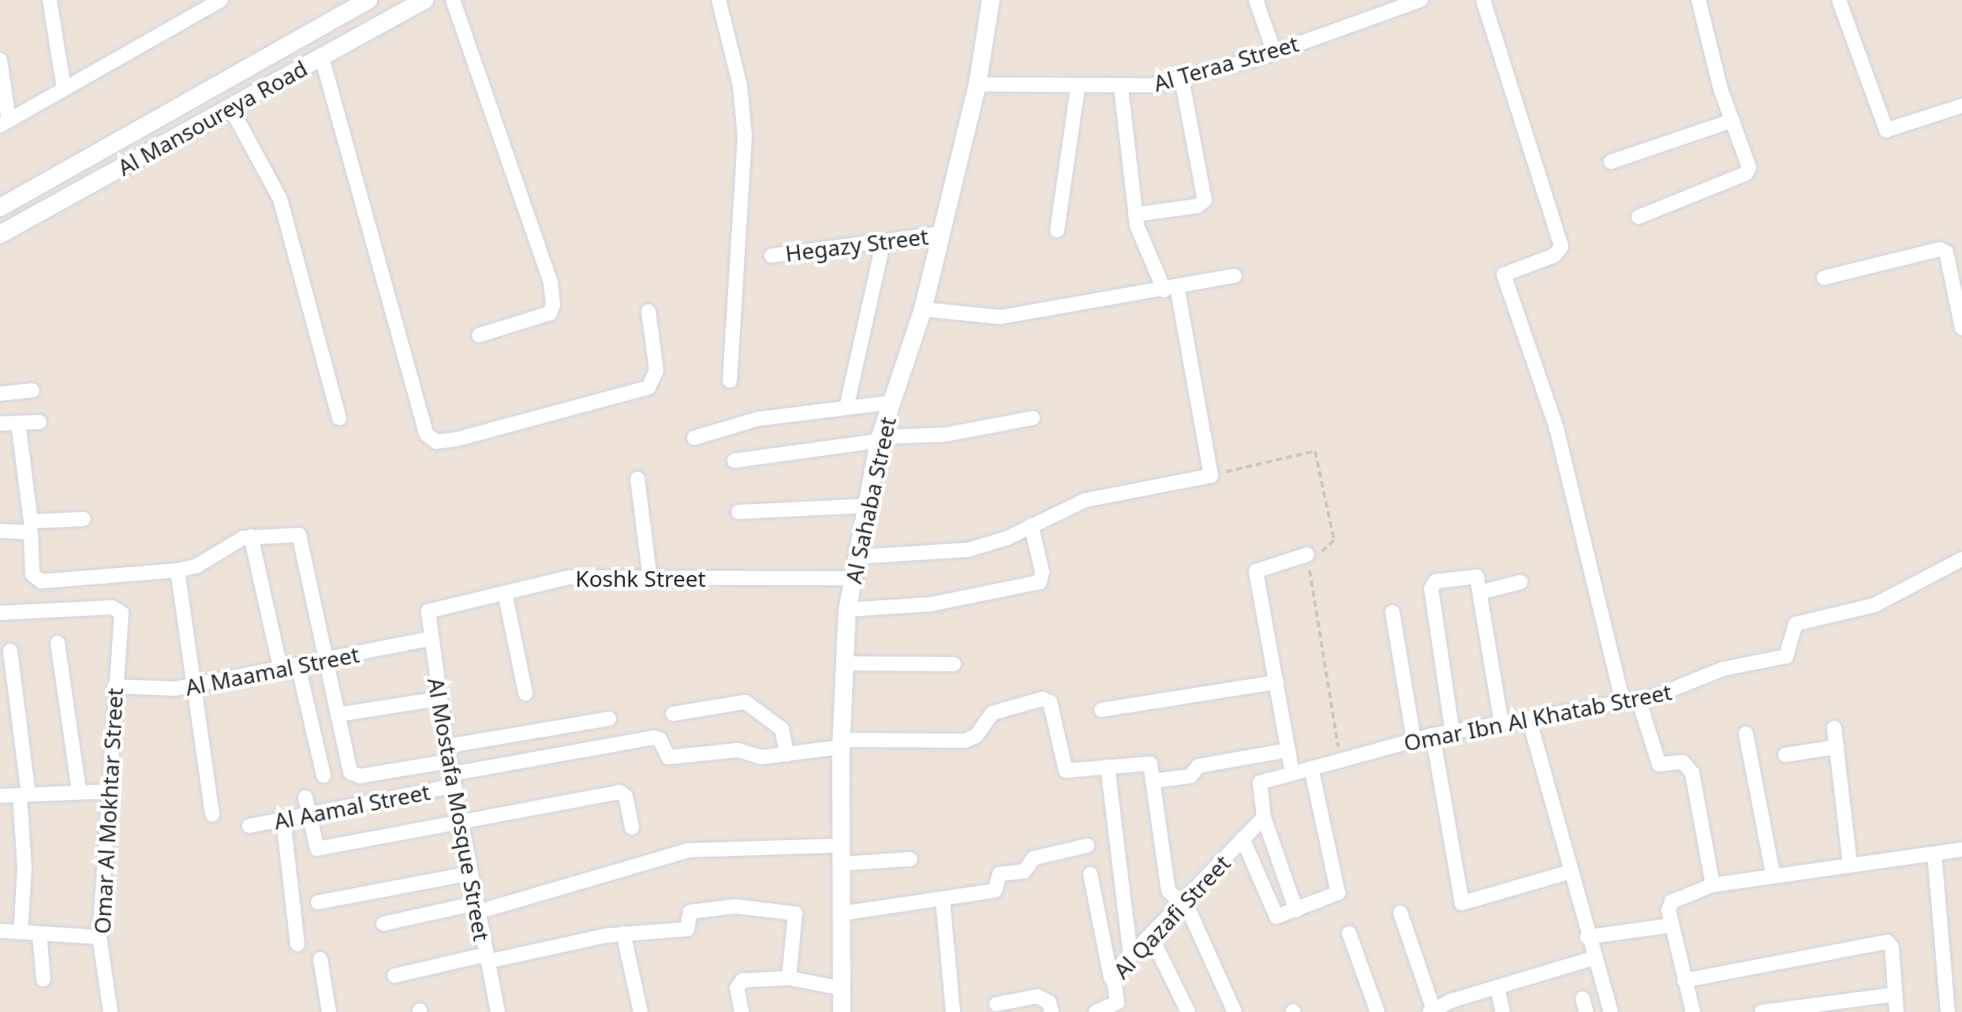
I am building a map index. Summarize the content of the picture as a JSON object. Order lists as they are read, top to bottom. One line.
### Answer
{"streets":{"street":["Al Teraa Street","Al Mansoureya Road","Hegazy Street","Al Sahaba Street","Koshk Street","Al Maamal Street","Omar Ibn Al Khatab Street","Al Aamal Street","Al Mostafa Mosque Street","Omar Al Mokhtar Street","Al Qazafi Street"]},"crossings":[["Al Teraa Street","Al Sahaba Street"],["Hegazy Street","Al Sahaba Street"],["Al Sahaba Street","Koshk Street"],["Koshk Street","Al Mostafa Mosque Street"],["Al Maamal Street","Al Mostafa Mosque Street"],["Al Maamal Street","Omar Al Mokhtar Street"],["Omar Ibn Al Khatab Street","Al Qazafi Street"],["Al Aamal Street","Al Mostafa Mosque Street"]]}
